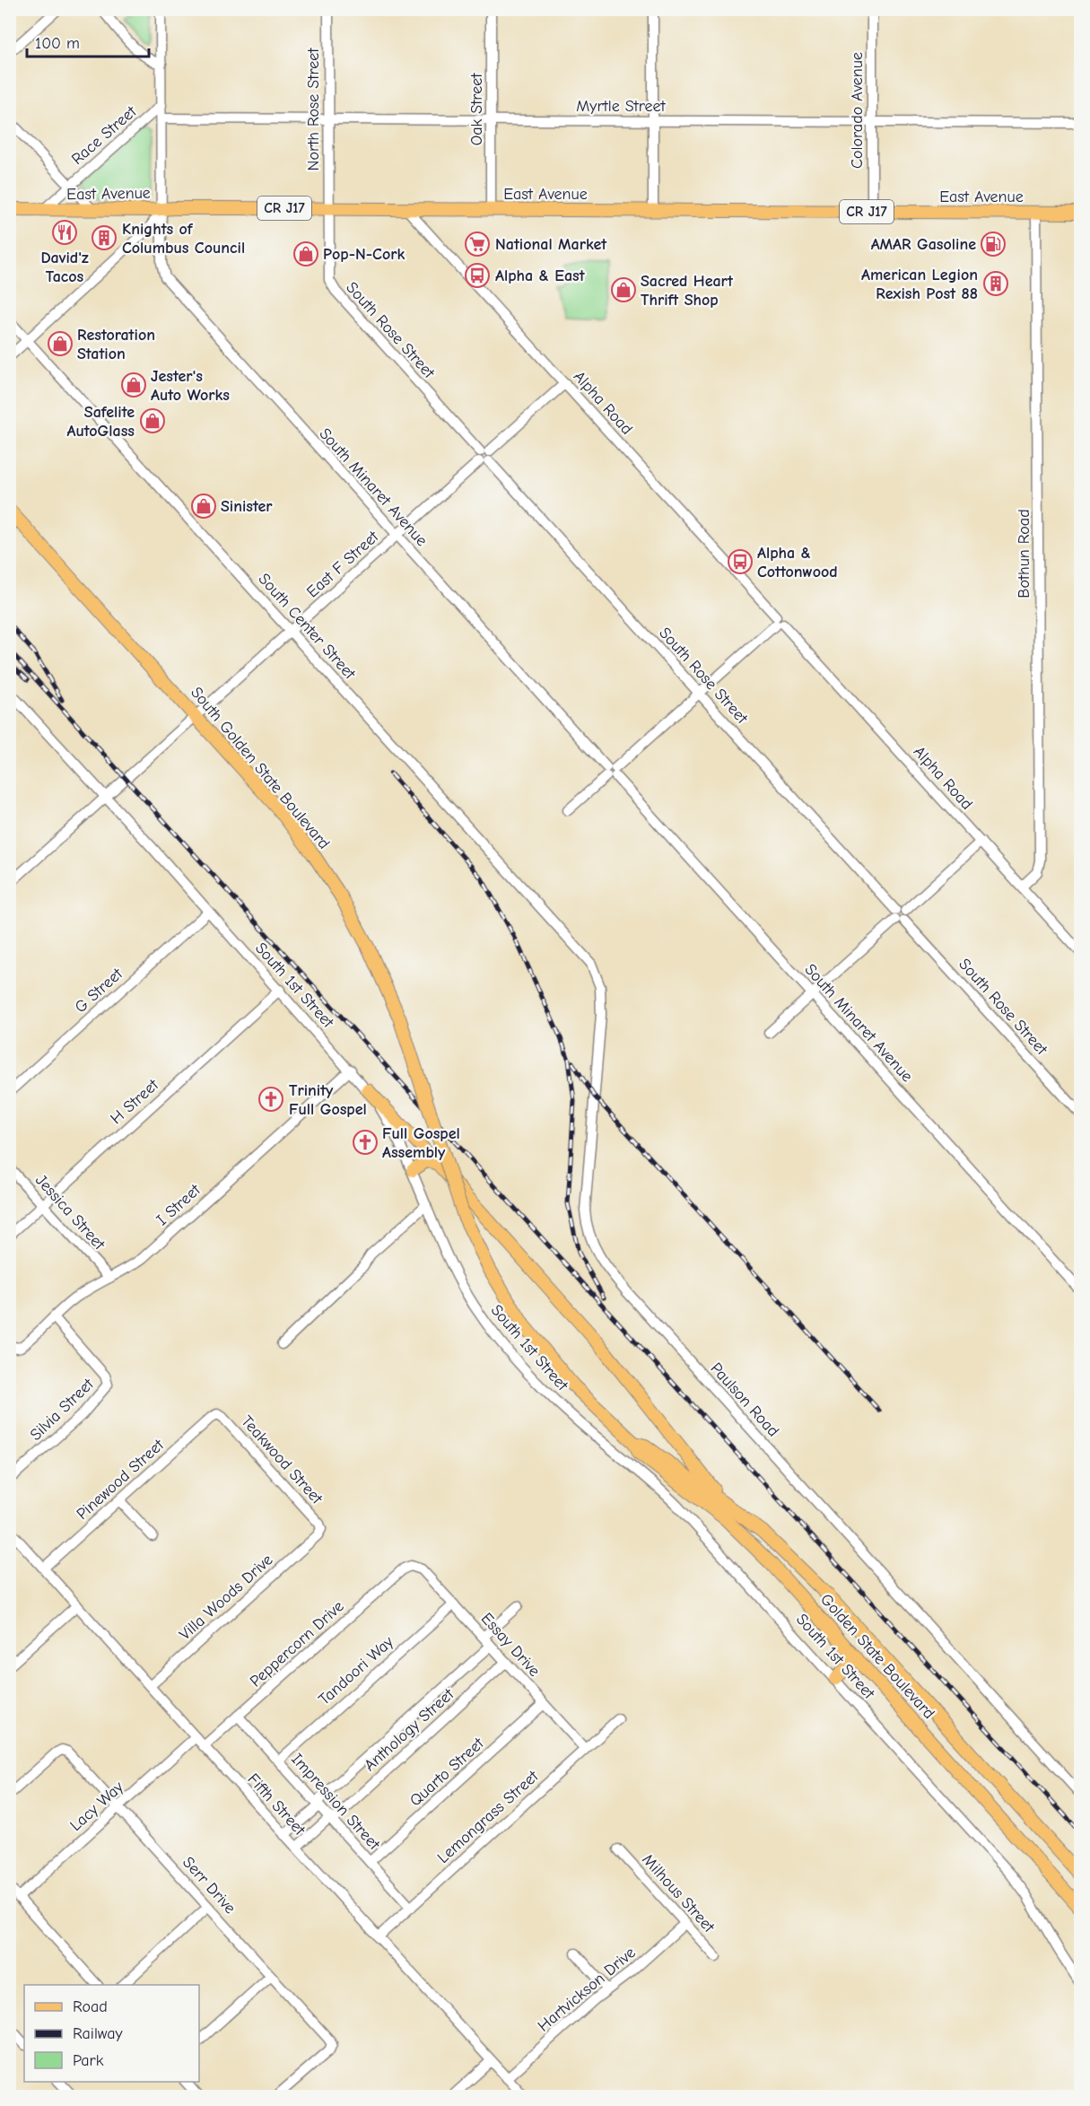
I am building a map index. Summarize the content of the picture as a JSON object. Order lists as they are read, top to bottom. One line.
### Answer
{"streets":{"main road":["East Avenue","CR J17","South Golden State Boulevard","Golden State Boulevard"],"street":["Myrtle Street","North Rose Street","Oak Street","Colorado Avenue","Race Street","South Rose Street","Alpha Road","South Minaret Avenue","Bothun Road","East F Street","South Center Street","South 1st Street","G Street","H Street","I Street","Jessica Street","Paulson Road","Silvia Street","Teakwood Street","Pinewood Street","Villa Woods Drive","Peppercorn Drive","Essay Drive","Tandoori Way","Anthology Street","Quarto Street","Impression Street","Fifth Street","Lacy Way","Lemongrass Street","Serr Drive","Milhous Street","Hartvickson Drive"]},"crossings":[["Myrtle Street","North Rose Street"],["Myrtle Street","Oak Street"],["Myrtle Street","Colorado Avenue"],["Myrtle Street","South Minaret Avenue"],["North Rose Street","East Avenue"],["North Rose Street","South Rose Street"],["Oak Street","East Avenue"],["Colorado Avenue","East Avenue"],["Race Street","East Avenue"],["Race Street","South Minaret Avenue"],["East Avenue","South Rose Street"],["East Avenue","Alpha Road"],["East Avenue","South Minaret Avenue"],["East Avenue","Bothun Road"],["South Rose Street","East F Street"],["Alpha Road","Bothun Road"],["Alpha Road","East F Street"],["South Minaret Avenue","East F Street"],["East F Street","South Center Street"],["East F Street","South Golden State Boulevard"],["East F Street","South 1st Street"],["South Center Street","Paulson Road"],["South Golden State Boulevard","Golden State Boulevard"],["South 1st Street","G Street"],["South 1st Street","H Street"],["South 1st Street","I Street"],["H Street","Jessica Street"],["I Street","Jessica Street"],["I Street","Silvia Street"],["Teakwood Street","Pinewood Street"],["Teakwood Street","Villa Woods Drive"],["Pinewood Street","Fifth Street"],["Villa Woods Drive","Fifth Street"],["Peppercorn Drive","Essay Drive"],["Peppercorn Drive","Impression Street"],["Peppercorn Drive","Fifth Street"],["Essay Drive","Tandoori Way"],["Essay Drive","Anthology Street"],["Essay Drive","Quarto Street"],["Essay Drive","Lemongrass Street"],["Tandoori Way","Impression Street"],["Anthology Street","Impression Street"],["Anthology Street","Fifth Street"],["Quarto Street","Impression Street"],["Impression Street","Lemongrass Street"],["Fifth Street","Lacy Way"],["Fifth Street","Lemongrass Street"],["Fifth Street","Hartvickson Drive"],["Lacy Way","Serr Drive"],["Milhous Street","Hartvickson Drive"]],"places":{"restaurant":["David'z Tacos"],"building":["Knights of Columbus Council","American Legion Rexish Post 88"],"supermarket":["National Market"],"fuel station":["AMAR Gasoline"],"shop":["Pop-N-Cork","Sacred Heart Thrift Shop","Restoration Station","Jester's Auto Works","Safelite AutoGlass","Sinister"],"bus stop":["Alpha & East","Alpha & Cottonwood"],"church":["Trinity Full Gospel","Full Gospel Assembly"]},"legend":["Road","Railway","Park"],"scale_bar":"100 m"}
